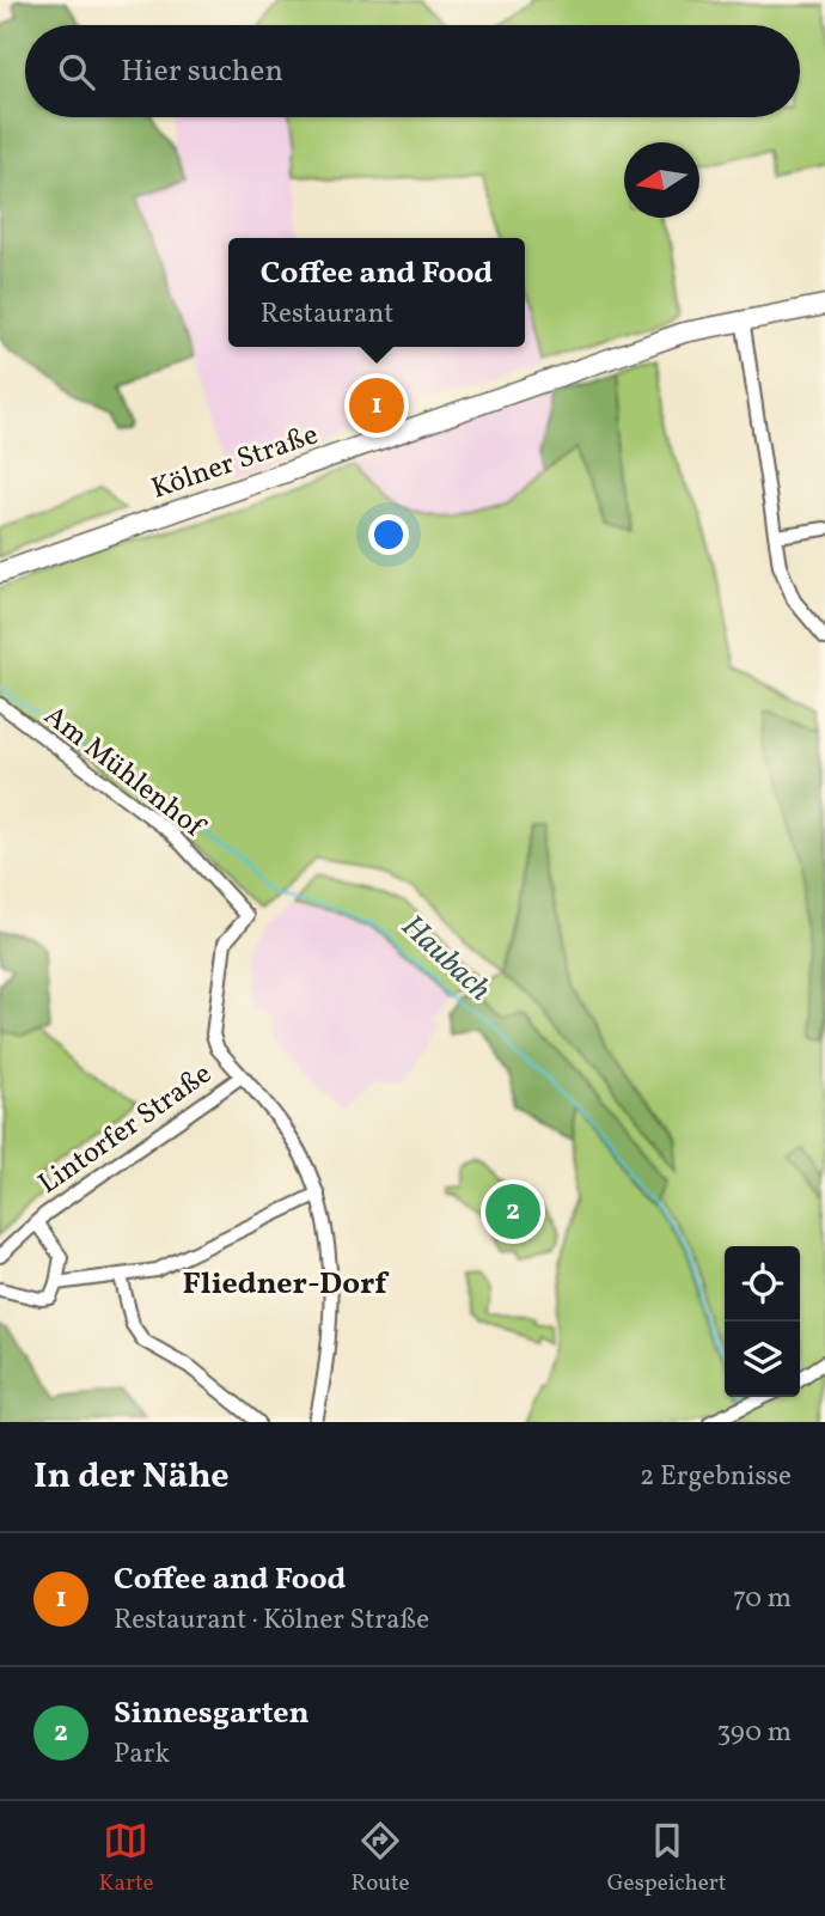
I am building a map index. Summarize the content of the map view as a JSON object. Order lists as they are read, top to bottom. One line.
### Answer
{"streets":{"main road":["Kölner Straße"],"street":["Am Mühlenhof","Lintorfer Straße"]},"crossings":[["Am Mühlenhof","Lintorfer Straße"]],"districts":["Fliedner-Dorf"],"water":["Haubach"],"north":"left","page":{"search":"Hier suchen","popup":["Coffee and Food","Restaurant"],"pins":["1","2"],"heading":["In der Nähe","2 Ergebnisse"],"list":[{"mark":"1","name":"Coffee and Food","note":"Restaurant · Kölner Straße","value":"70 m"},{"mark":"2","name":"Sinnesgarten","note":"Park","value":"390 m"}],"nav":["Karte","Route","Gespeichert"]}}
